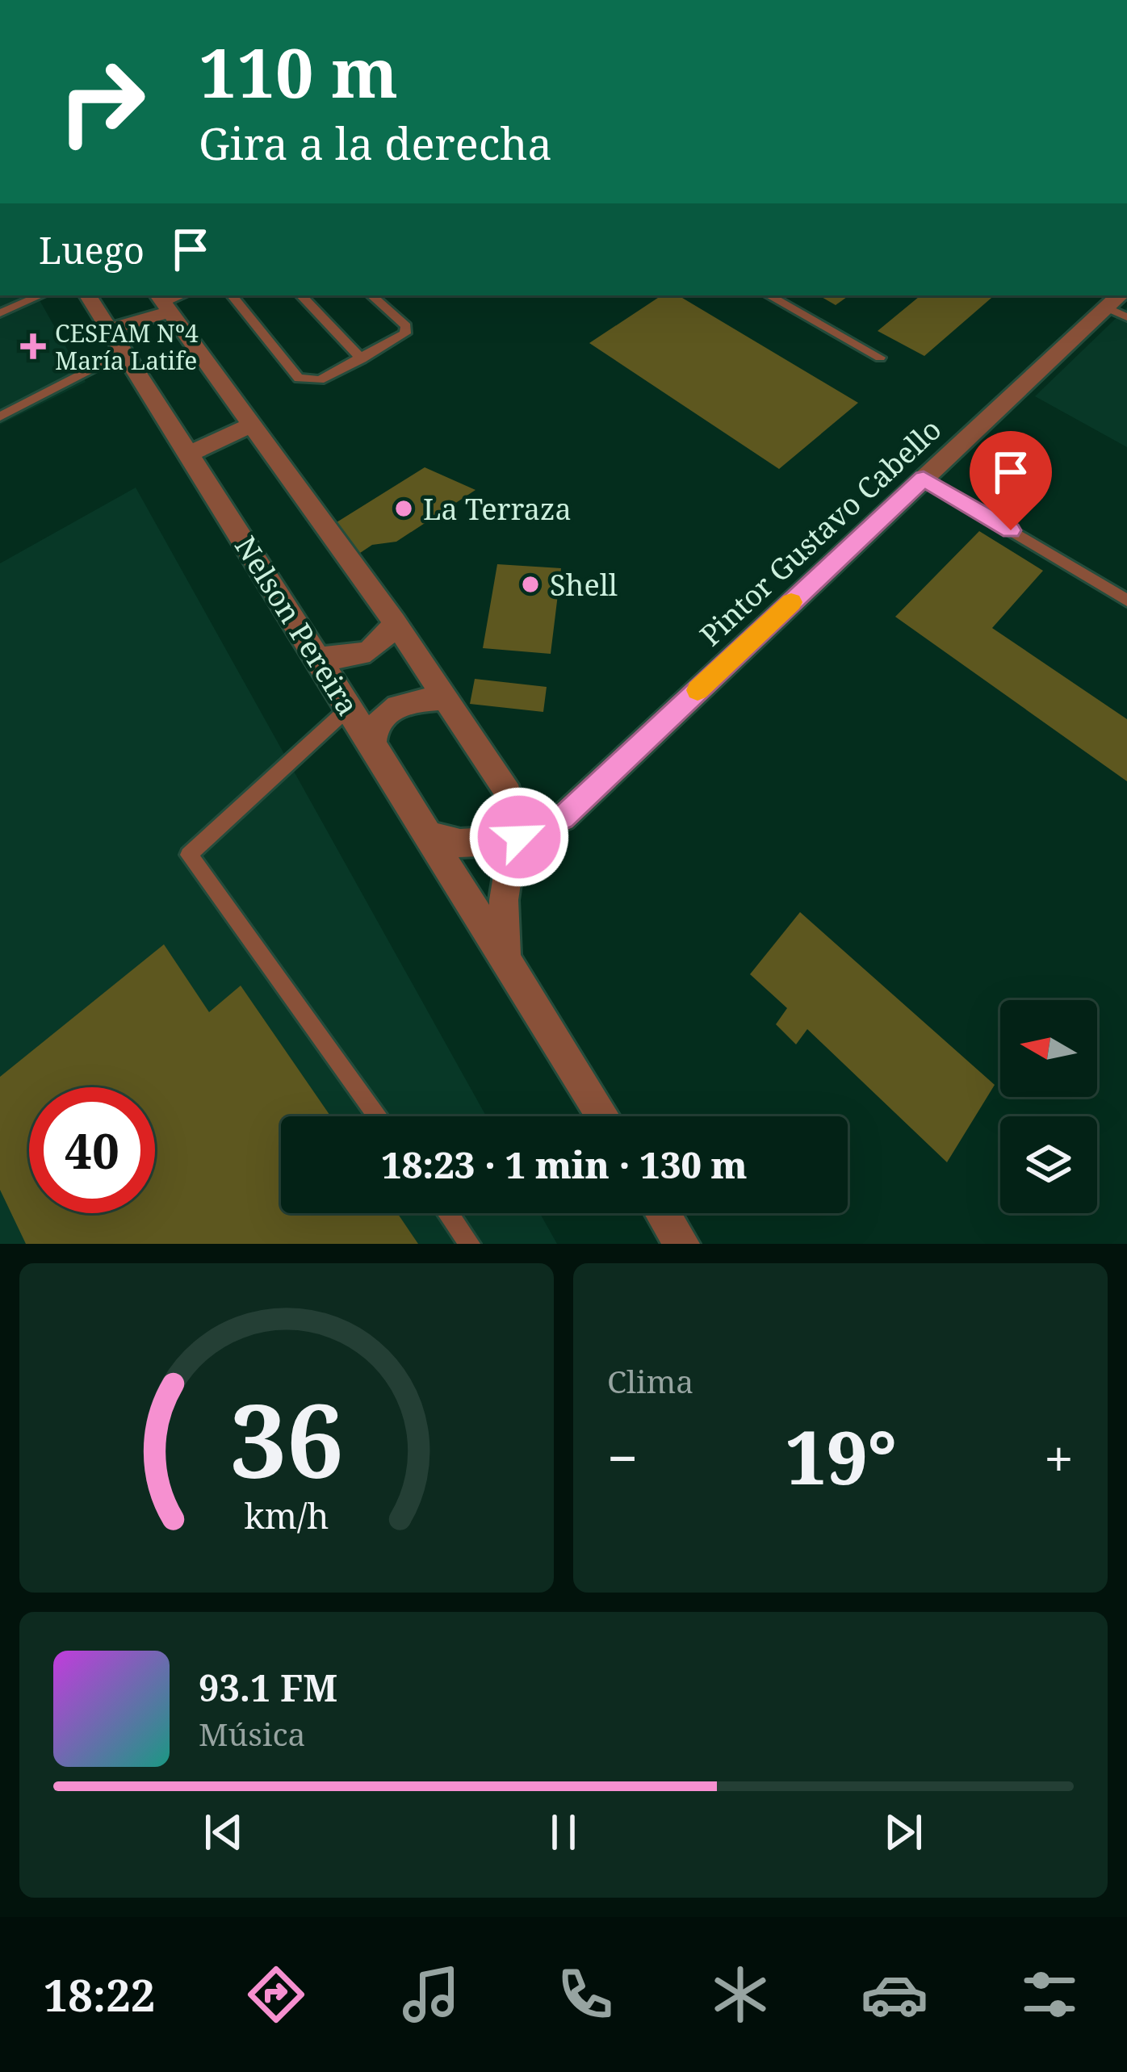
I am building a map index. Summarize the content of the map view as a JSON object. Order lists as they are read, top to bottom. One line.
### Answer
{"streets":{"street":["Pintor Gustavo Cabello","Nelson Pereira"]},"crossings":[["Pintor Gustavo Cabello","Nelson Pereira"]],"places":{"health":["CESFAM Nº4 María Latife"],"other":["La Terraza","Shell"]},"north":"left","page":{"turn":["110 m","Gira a la derecha"],"then":"Luego","limit":"40","trip":"18:23 · 1 min · 130 m","tile":"Clima","heat":["−","19°","+"],"song":["93.1 FM","Música"],"tabs":"18:22","gauge":["36","km/h"]}}
